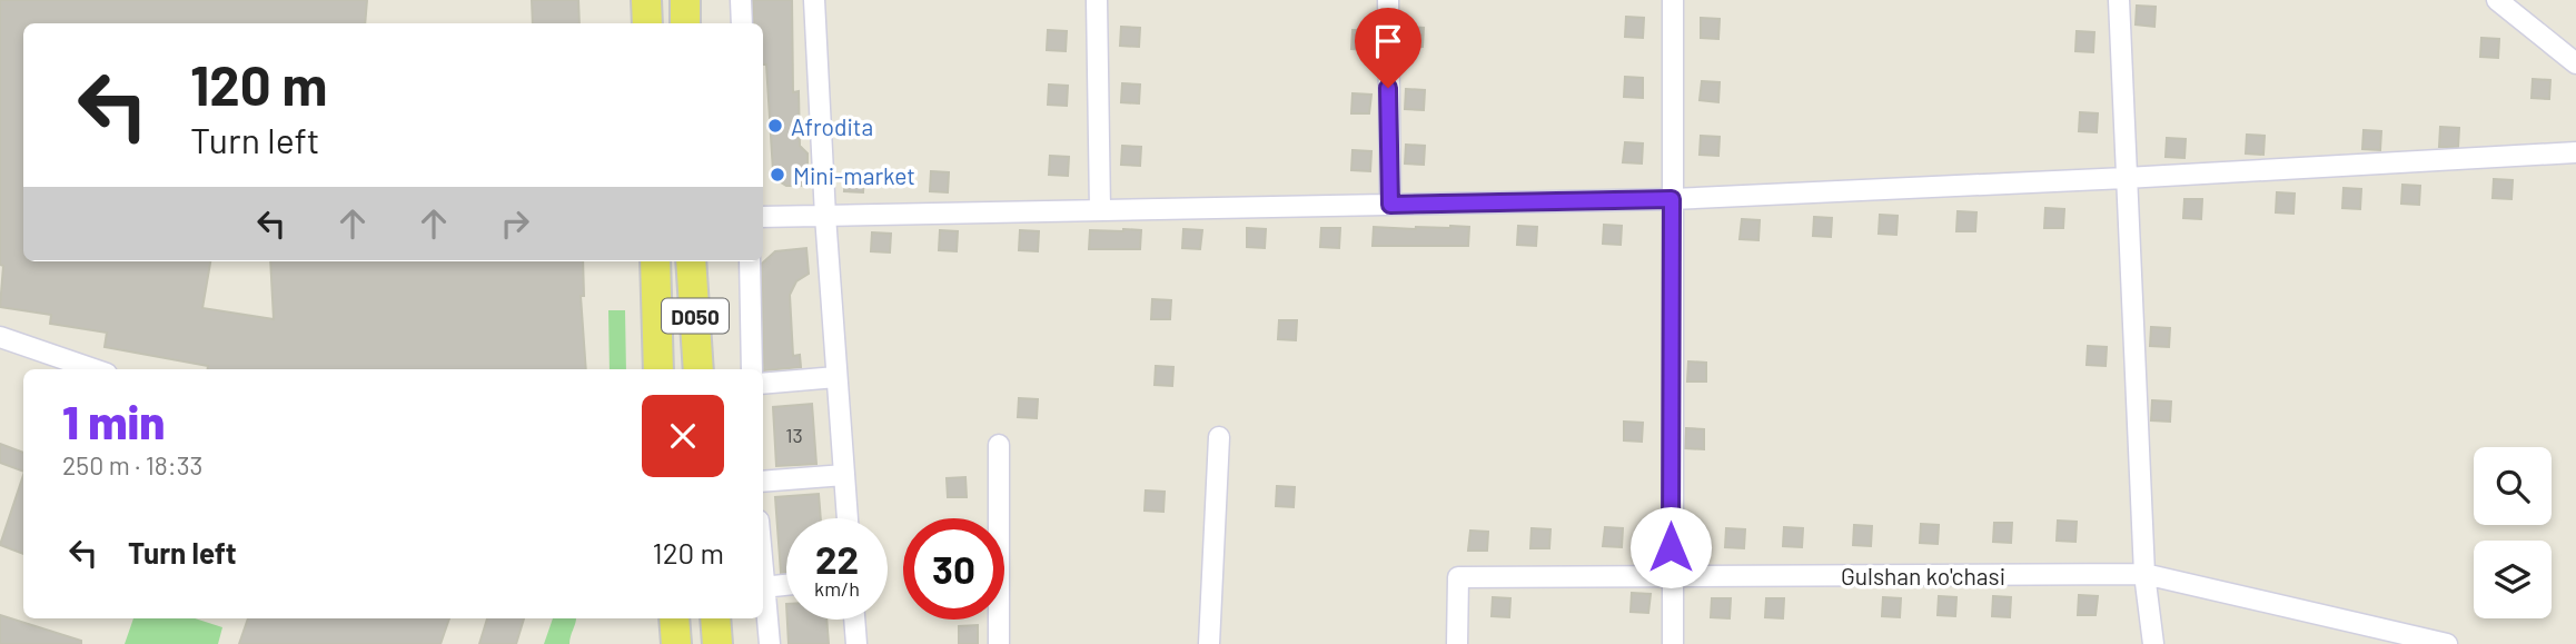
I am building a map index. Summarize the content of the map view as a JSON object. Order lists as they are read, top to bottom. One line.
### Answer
{"streets":{"main road":["D050"],"street":["Gulshan ko'chasi"]},"places":["Afrodita","Mini-market"],"house_numbers":["13"],"page":{"turn":["120 m","Turn left"],"heading":["1 min","250 m · 18:33"],"list":[{"name":"Turn left","value":"120 m"}],"speed":"22 km/h","limit":"30"}}
